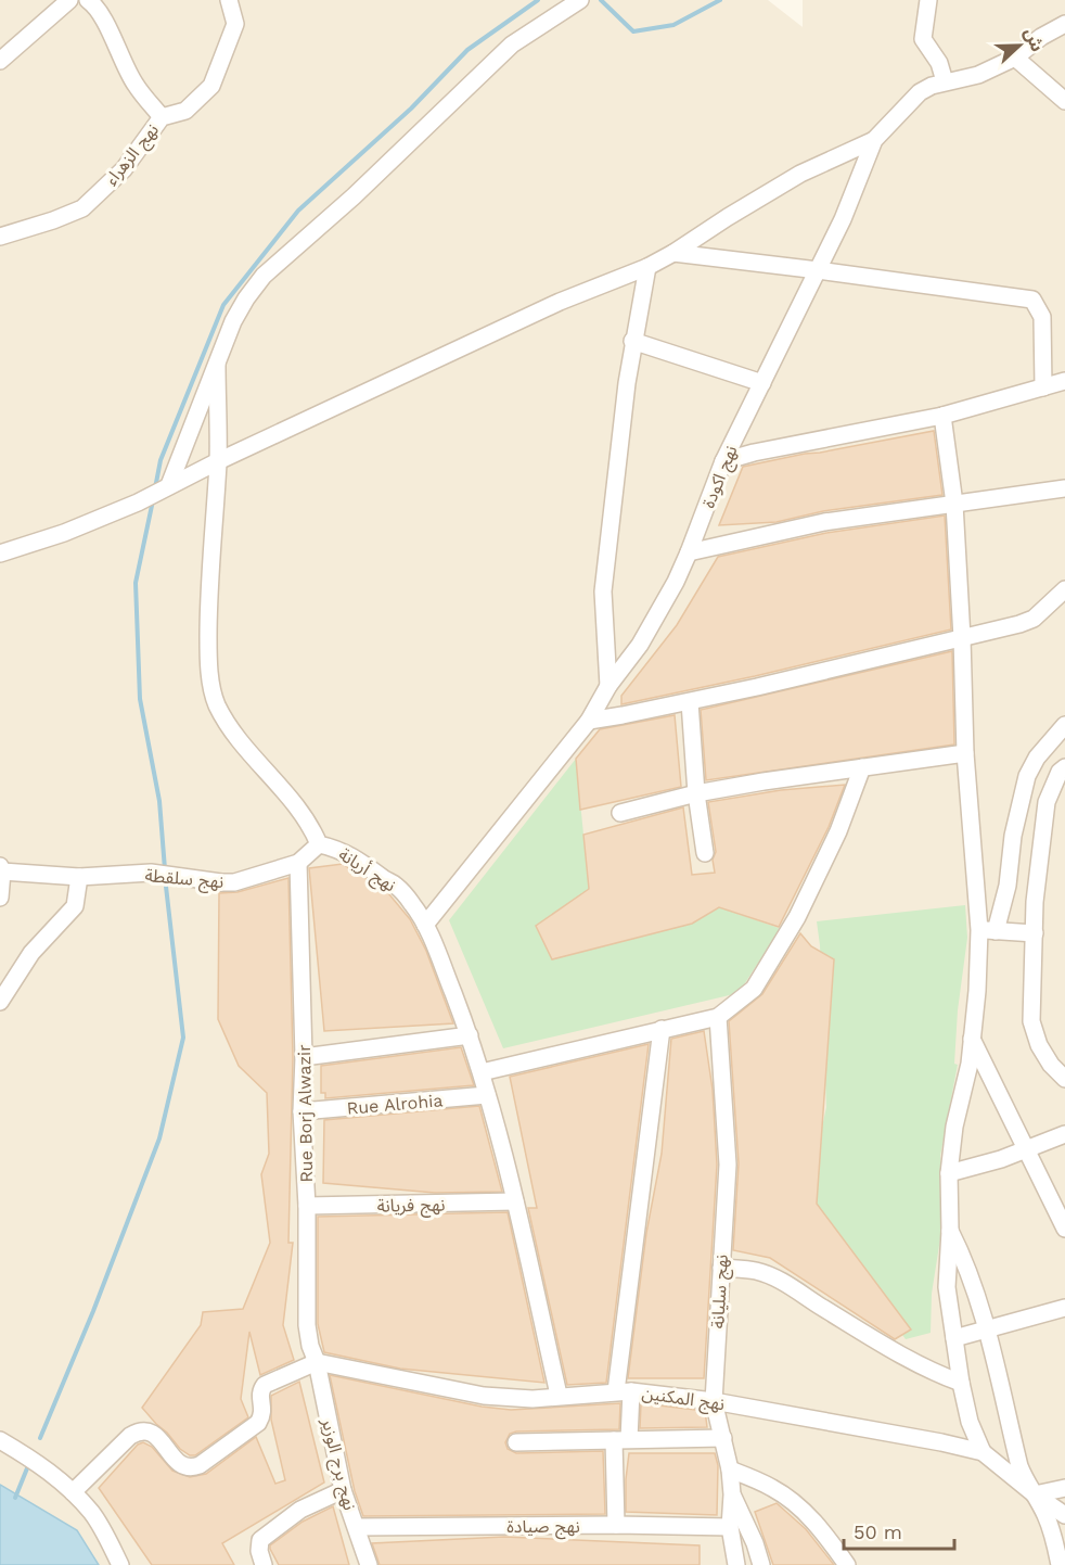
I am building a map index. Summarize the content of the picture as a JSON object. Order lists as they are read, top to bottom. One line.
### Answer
{"streets":{"street":["نهج الزهراء","نهج اكودة","نهج أريانة","نهج سلقطة","Rue Alrohia","Rue Borj Alwazir","نهج فريانة","نهج سليانة","نهج المكنين","نهج برج الوزير","نهج صيادة"]},"crossings":[["نهج اكودة","نهج أريانة"],["نهج أريانة","نهج سلقطة"],["نهج أريانة","Rue Alrohia"],["نهج أريانة","نهج فريانة"],["نهج أريانة","نهج المكنين"],["نهج سلقطة","Rue Borj Alwazir"],["Rue Alrohia","Rue Borj Alwazir"],["Rue Borj Alwazir","نهج فريانة"],["Rue Borj Alwazir","نهج المكنين"],["Rue Borj Alwazir","نهج برج الوزير"],["نهج سليانة","نهج المكنين"],["نهج سليانة","نهج صيادة"],["نهج المكنين","نهج برج الوزير"],["نهج برج الوزير","نهج صيادة"]],"scale_bar":"50 m","north":"right"}
